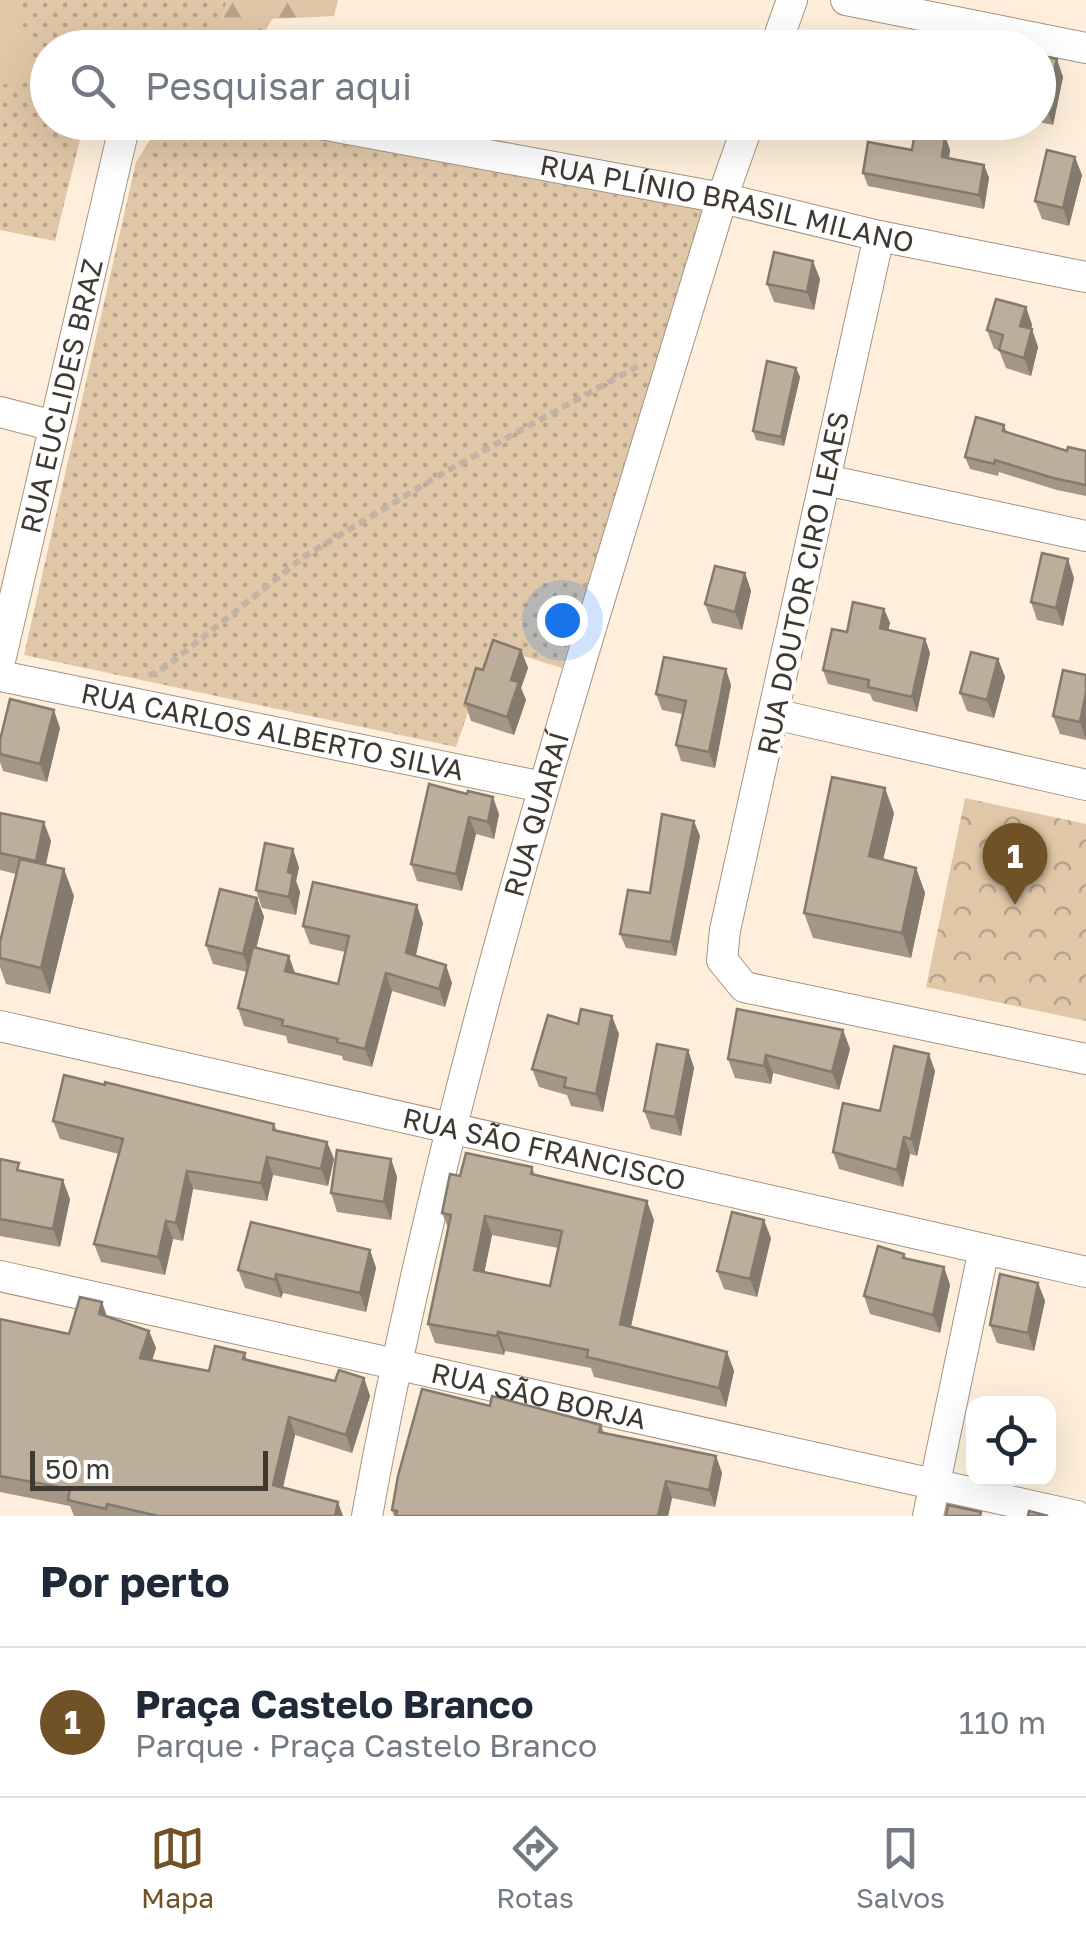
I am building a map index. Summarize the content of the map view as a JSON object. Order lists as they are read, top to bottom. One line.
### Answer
{"streets":{"street":["RUA PLÍNIO BRASIL MILANO","RUA EUCLIDES BRAZ","RUA DOUTOR CIRO LEAES","RUA CARLOS ALBERTO SILVA","RUA QUARAÍ","RUA SÃO FRANCISCO","RUA SÃO BORJA"]},"crossings":[["RUA PLÍNIO BRASIL MILANO","RUA DOUTOR CIRO LEAES"],["RUA PLÍNIO BRASIL MILANO","RUA QUARAÍ"],["RUA CARLOS ALBERTO SILVA","RUA QUARAÍ"],["RUA QUARAÍ","RUA SÃO FRANCISCO"],["RUA QUARAÍ","RUA SÃO BORJA"]],"scale_bar":"50 m","page":{"search":"Pesquisar aqui","pins":"1","scale":"50 m","heading":"Por perto","list":[{"mark":"1","name":"Praça Castelo Branco","note":"Parque · Praça Castelo Branco","value":"110 m"}],"nav":["Mapa","Rotas","Salvos"]}}
